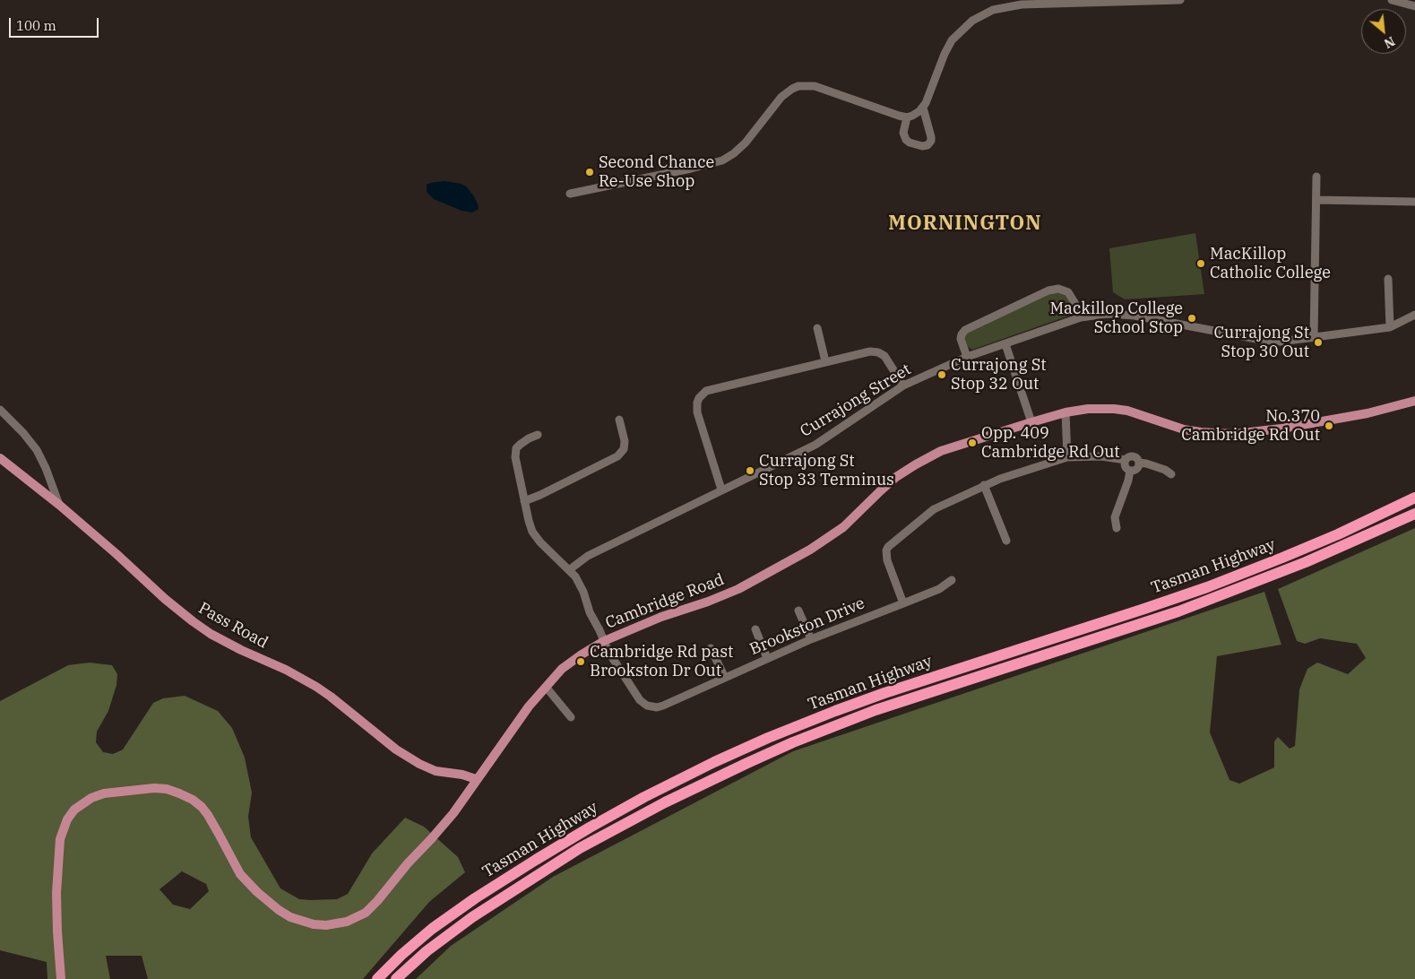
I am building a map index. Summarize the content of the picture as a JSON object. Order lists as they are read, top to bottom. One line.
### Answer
{"streets":{"highway":["Tasman Highway"],"main road":["Cambridge Road","Pass Road"],"street":["Currajong Street","Brookston Drive"]},"crossings":[["Cambridge Road","Pass Road"],["Cambridge Road","Brookston Drive"]],"districts":["MORNINGTON"],"places":["Second Chance Re-Use Shop","MacKillop Catholic College","Mackillop College School Stop","Currajong St Stop 30 Out","Currajong St Stop 32 Out","No.370 Cambridge Rd Out","Opp. 409 Cambridge Rd Out","Currajong St Stop 33 Terminus","Cambridge Rd past Brookston Dr Out"],"scale_bar":"100 m","north":"bottom right"}
